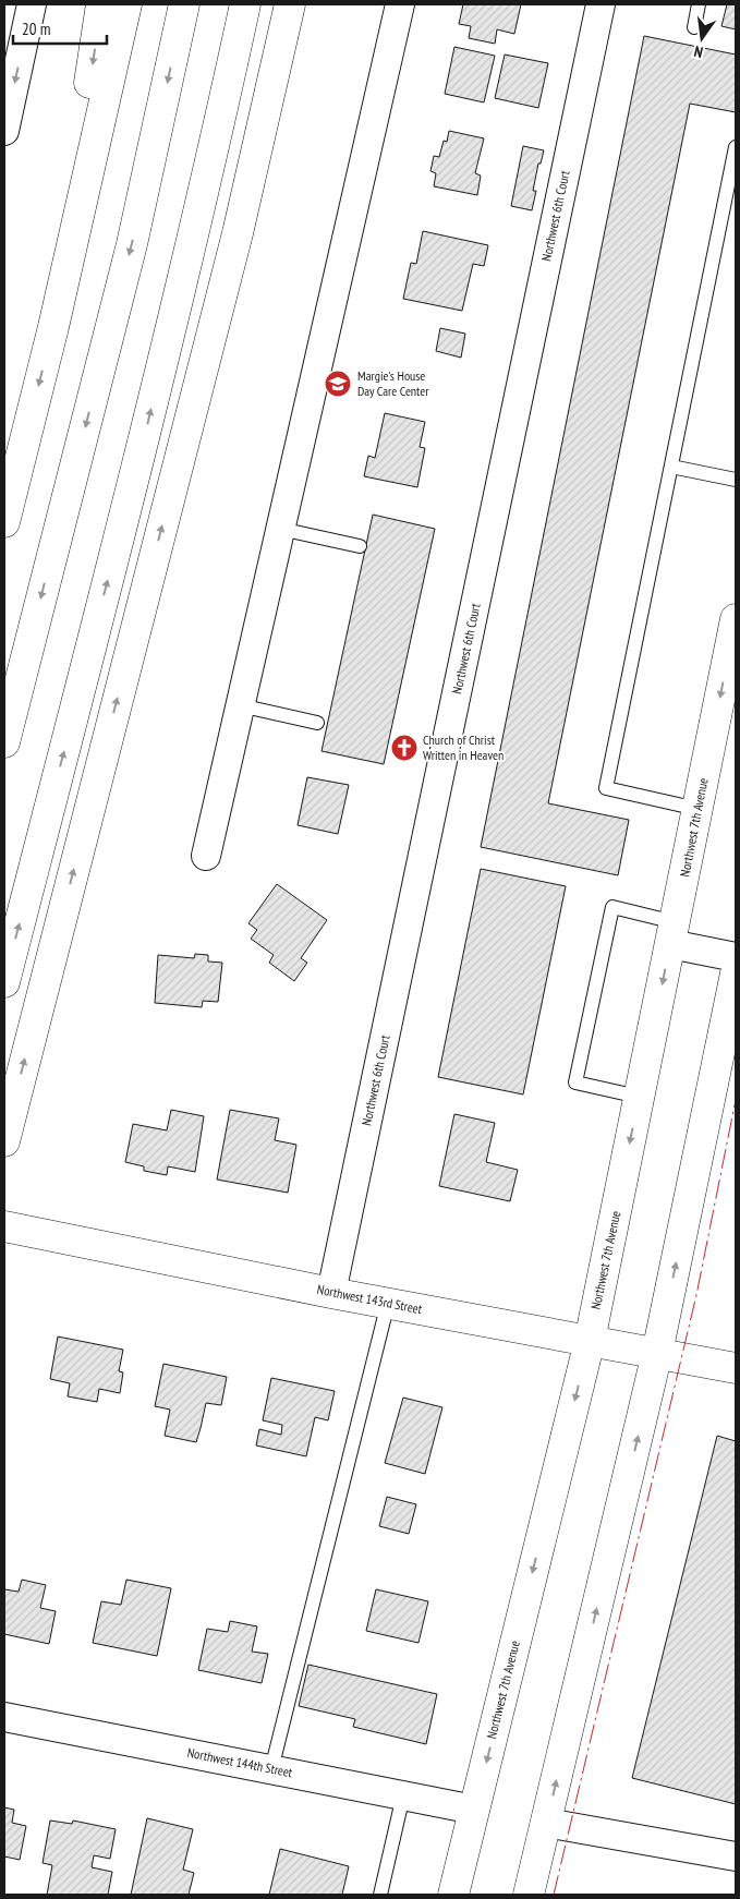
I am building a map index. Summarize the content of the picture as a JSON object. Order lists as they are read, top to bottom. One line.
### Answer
{"streets":{"main road":["Northwest 7th Avenue","Northwest 143rd Street"],"street":["Northwest 6th Court","Northwest 144th Street"]},"crossings":[["Northwest 6th Court","Northwest 143rd Street"],["Northwest 7th Avenue","Northwest 143rd Street"],["Northwest 7th Avenue","Northwest 144th Street"]],"places":{"school or university":["Margie's House Day Care Center"],"church":["Church of Christ Written in Heaven"]},"scale_bar":"20 m","north":"bottom"}
